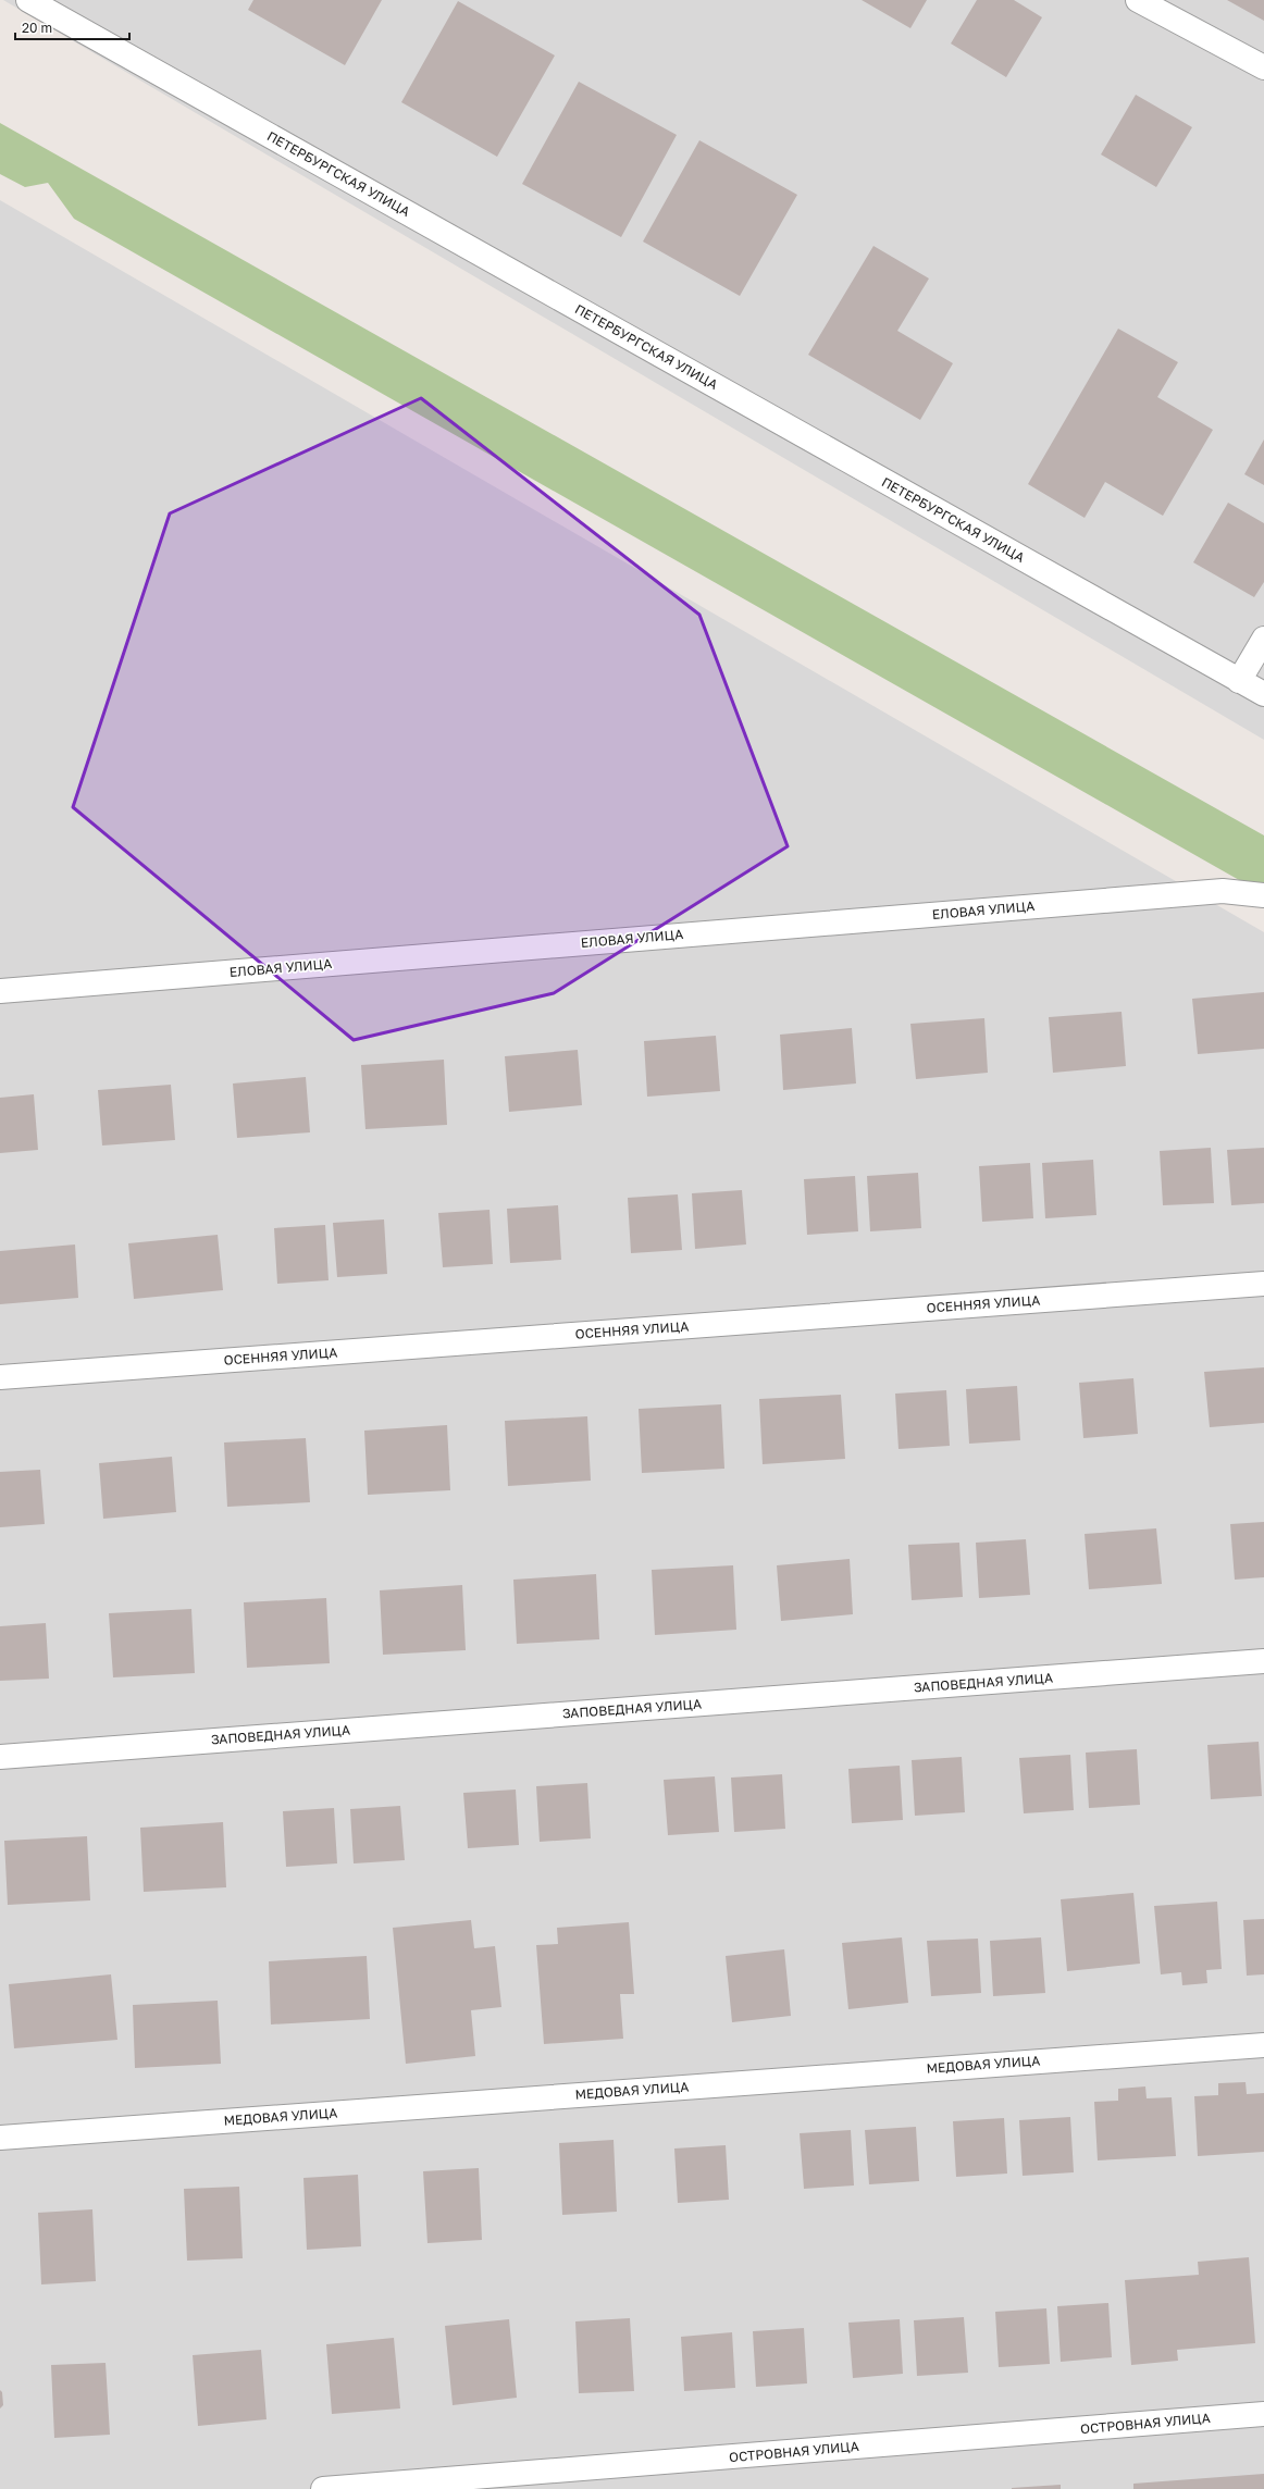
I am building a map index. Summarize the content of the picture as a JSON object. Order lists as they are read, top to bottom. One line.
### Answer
{"streets":{"street":["ПЕТЕРБУРГСКАЯ УЛИЦА","ЕЛОВАЯ УЛИЦА","ОСЕННЯЯ УЛИЦА","ЗАПОВЕДНАЯ УЛИЦА","МЕДОВАЯ УЛИЦА","ОСТРОВНАЯ УЛИЦА"]},"scale_bar":"20 m"}
